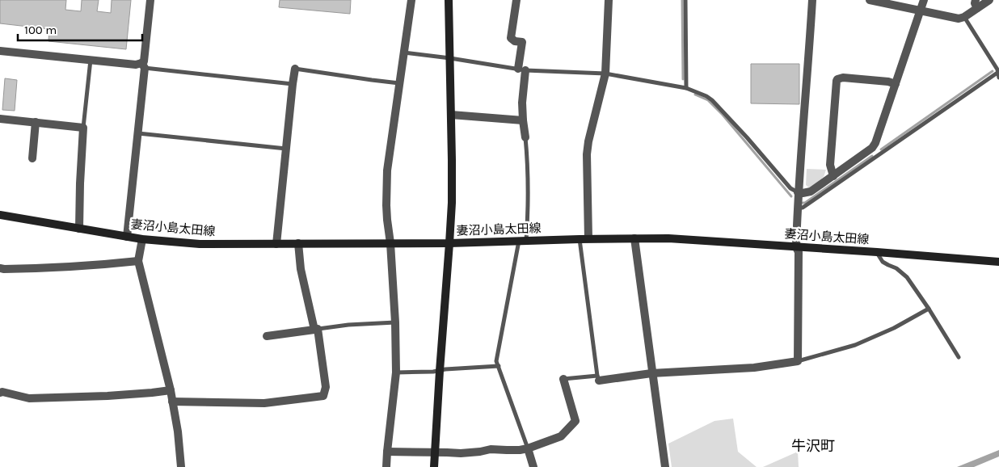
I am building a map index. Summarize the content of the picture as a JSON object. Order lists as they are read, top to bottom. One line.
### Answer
{"streets":{"main road":["妻沼小島太田線"]},"districts":["牛沢町"],"scale_bar":"100 m"}
